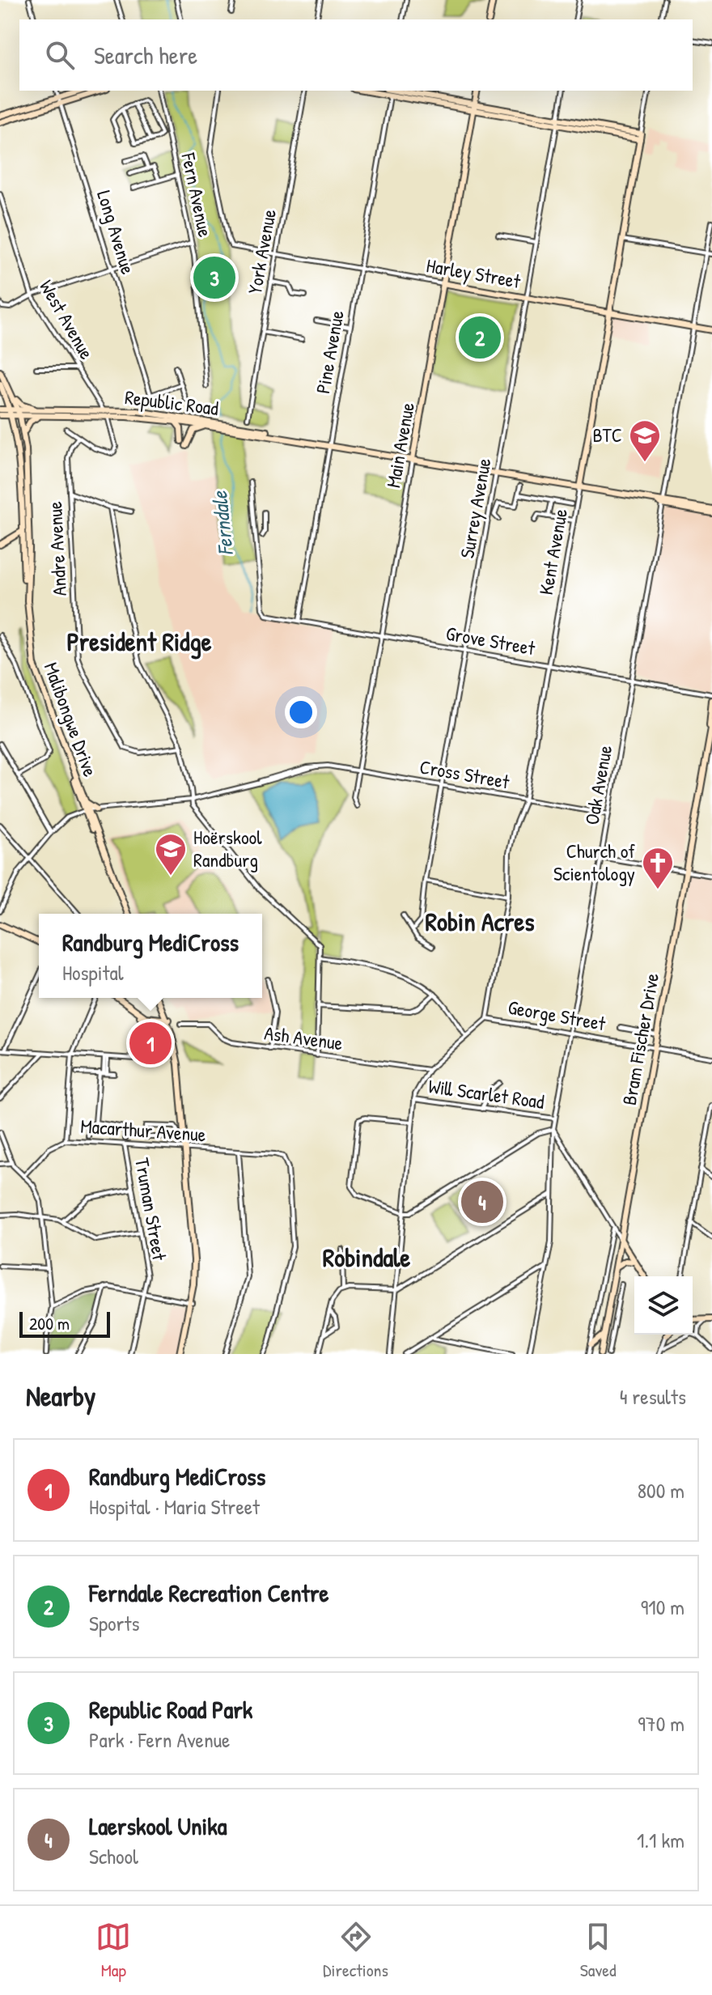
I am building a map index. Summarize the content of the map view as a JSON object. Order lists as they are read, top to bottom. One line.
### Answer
{"streets":{"main road":["Harley Street","Republic Road","Main Avenue","Kent Avenue","Malibongwe Drive","Bram Fischer Drive","Will Scarlet Road"],"street":["Fern Avenue","Long Avenue","York Avenue","West Avenue","Pine Avenue","Surrey Avenue","Andre Avenue","Grove Street","Cross Street","Oak Avenue","George Street","Ash Avenue","Macarthur Avenue","Truman Street"]},"crossings":[["York Avenue","Harley Street"],["Harley Street","Pine Avenue"],["Harley Street","Main Avenue"],["Harley Street","Surrey Avenue"],["Harley Street","Kent Avenue"],["Harley Street","Oak Avenue"],["West Avenue","Republic Road"],["West Avenue","Andre Avenue"],["Pine Avenue","Republic Road"],["Pine Avenue","Grove Street"],["Republic Road","Main Avenue"],["Republic Road","Surrey Avenue"],["Republic Road","Kent Avenue"],["Republic Road","Malibongwe Drive"],["Republic Road","Oak Avenue"],["Main Avenue","Grove Street"],["Main Avenue","Cross Street"],["Surrey Avenue","Grove Street"],["Surrey Avenue","Cross Street"],["Kent Avenue","Grove Street"],["Kent Avenue","Cross Street"],["Kent Avenue","George Street"],["Grove Street","Oak Avenue"],["Cross Street","Oak Avenue"],["Oak Avenue","George Street"],["Oak Avenue","Will Scarlet Road"],["George Street","Bram Fischer Drive"],["Bram Fischer Drive","Will Scarlet Road"],["Macarthur Avenue","Truman Street"]],"districts":["President Ridge","Robin Acres","Robindale"],"water":["Ferndale"],"places":{"school or university":["BTC","Hoërskool Randburg"],"church":["Church of Scientology"]},"scale_bar":"200 m","page":{"search":"Search here","pins":["3","2","1","4"],"popup":["Randburg MediCross","Hospital"],"scale":"200 m","heading":["Nearby","4 results"],"list":[{"mark":"1","name":"Randburg MediCross","note":"Hospital · Maria Street","value":"800 m"},{"mark":"2","name":"Ferndale Recreation Centre","note":"Sports","value":"910 m"},{"mark":"3","name":"Republic Road Park","note":"Park · Fern Avenue","value":"970 m"},{"mark":"4","name":"Laerskool Unika","note":"School","value":"1.1 km"}],"nav":["Map","Directions","Saved"]}}
